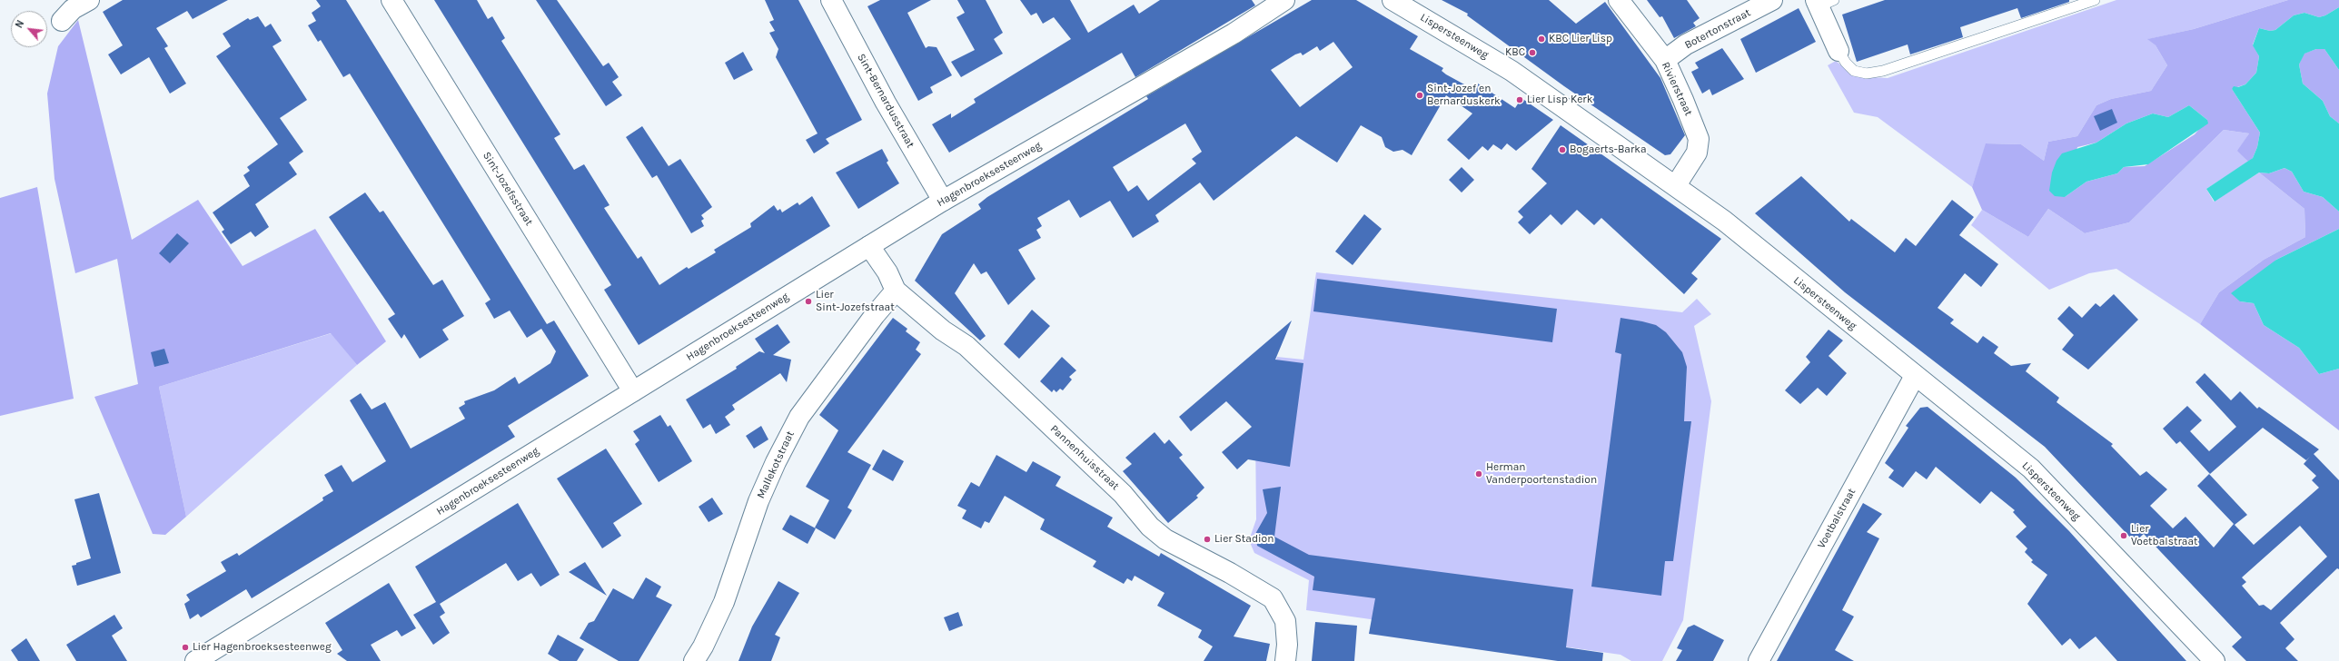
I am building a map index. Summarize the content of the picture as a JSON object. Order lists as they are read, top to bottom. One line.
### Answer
{"streets":{"street":["Botertonstraat","Lispersteenweg","Rivierstraat","Sint-Bernardusstraat","Hagenbroeksesteenweg","Sint-Jozefsstraat","Pannenhuisstraat","Mallekotstraat","Voetbalstraat"]},"crossings":[["Botertonstraat","Rivierstraat"],["Lispersteenweg","Rivierstraat"],["Lispersteenweg","Voetbalstraat"],["Sint-Bernardusstraat","Hagenbroeksesteenweg"],["Hagenbroeksesteenweg","Sint-Jozefsstraat"],["Hagenbroeksesteenweg","Pannenhuisstraat"],["Pannenhuisstraat","Mallekotstraat"]],"places":["KBC Lier Lisp","KBC","Sint-Jozef en Bernarduskerk","Lier Lisp Kerk","Bogaerts-Barka","Lier Sint-Jozefstraat","Herman Vanderpoortenstadion","Lier Voetbalstraat","Lier Stadion","Lier Hagenbroeksesteenweg"],"north":"top left"}
